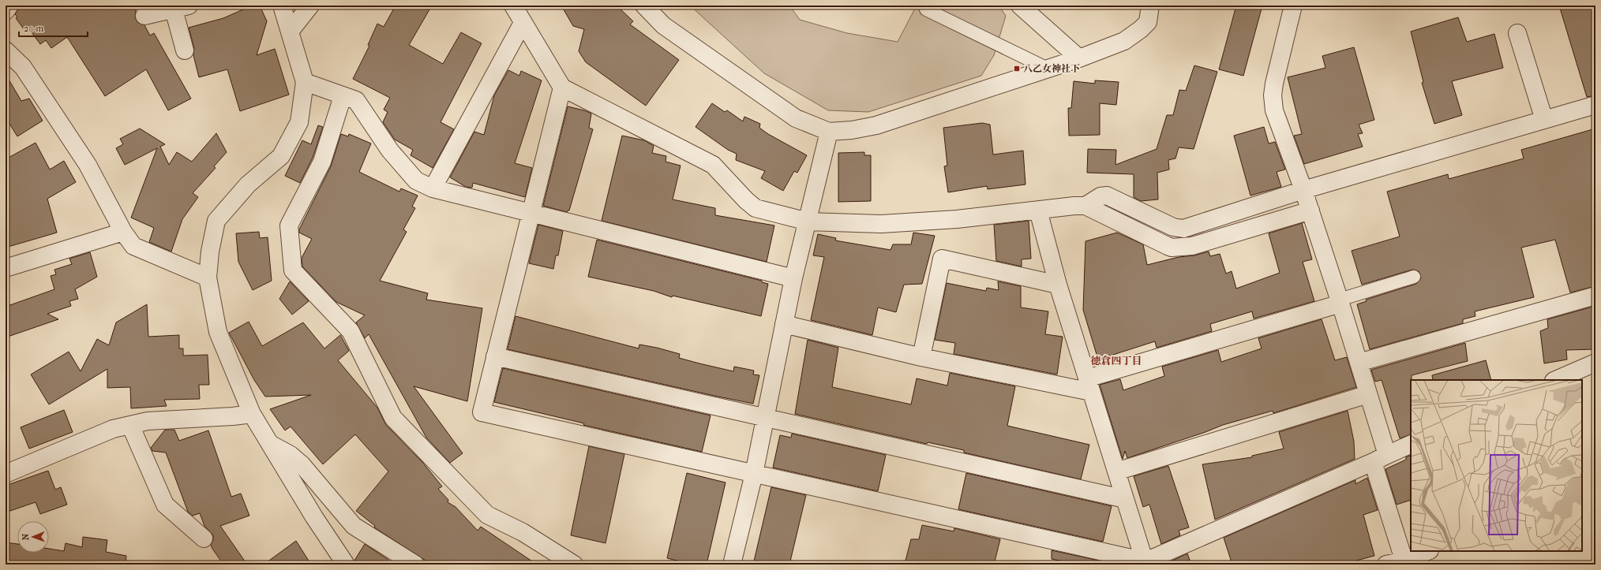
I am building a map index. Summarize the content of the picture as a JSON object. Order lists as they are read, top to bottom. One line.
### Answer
{"districts":["徳倉四丁目"],"places":{"transit":["八乙女神社下"]},"scale_bar":"20 m","north":"left"}
